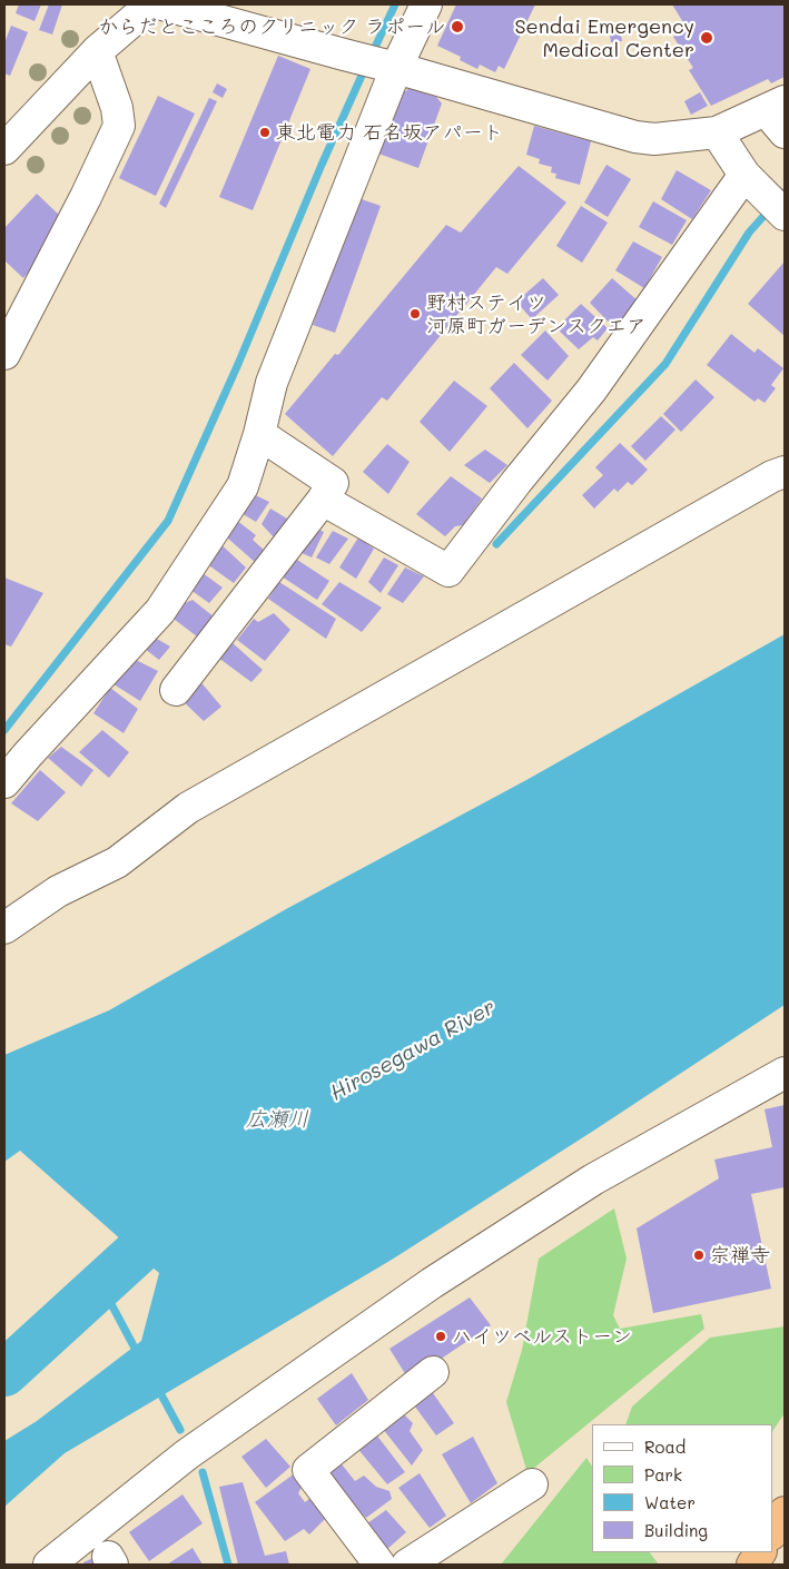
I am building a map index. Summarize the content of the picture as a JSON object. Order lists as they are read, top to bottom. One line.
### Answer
{"water":["Hirosegawa River","広瀬川"],"places":["からだとこころのクリニック ラポール","Sendai Emergency Medical Center","東北電力 石名坂アパート","野村ステイツ 河原町ガーデンスクエア","宗禅寺","ハイツベルストーン"],"legend":["Road","Park","Water","Building"]}
